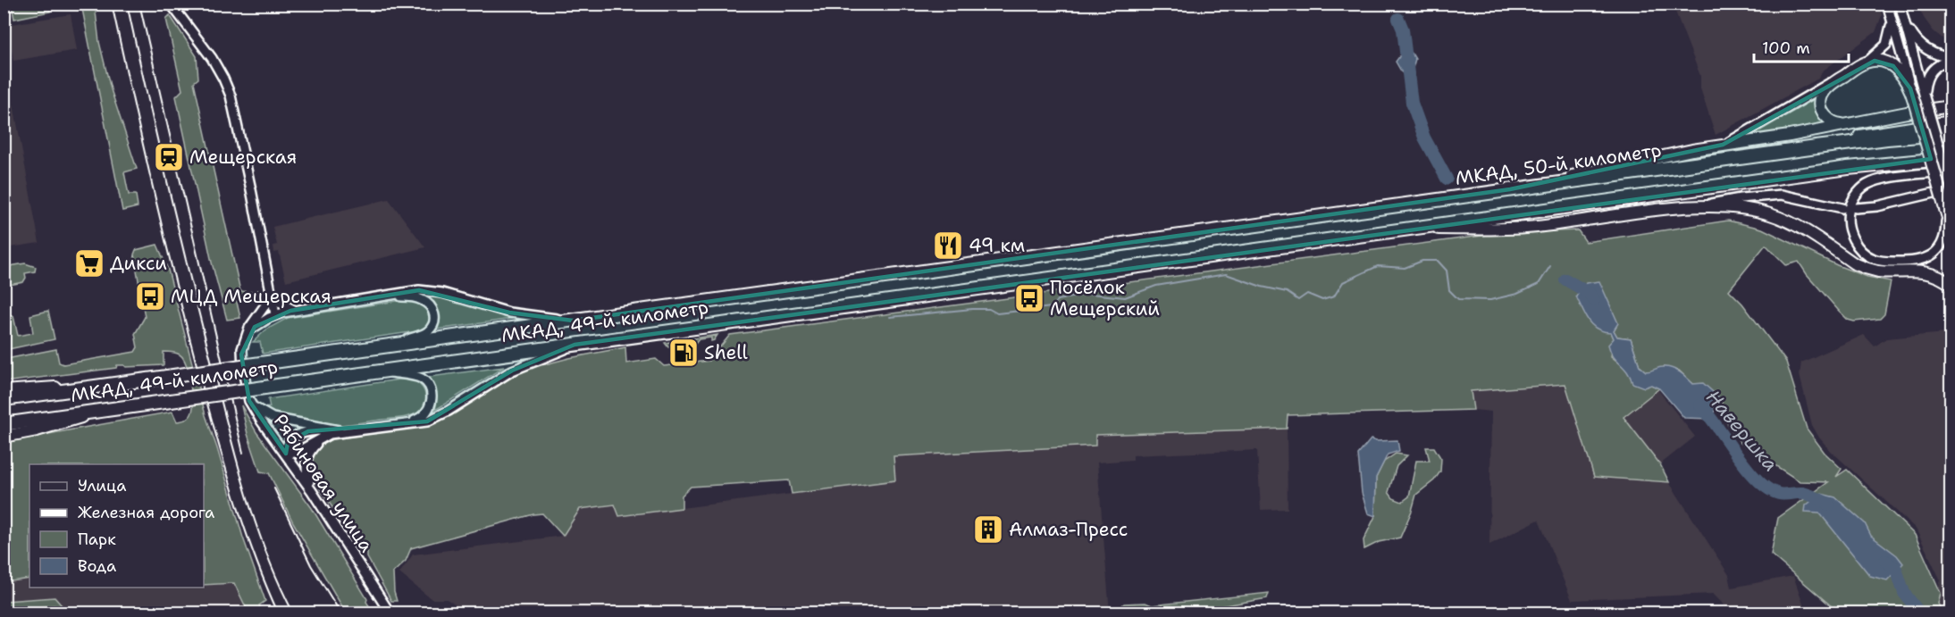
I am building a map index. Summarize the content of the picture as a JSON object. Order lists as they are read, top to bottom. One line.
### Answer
{"streets":{"highway":["МКАД, 50-й километр","МКАД, 49-й километр"],"street":["Рябиновая улица"]},"crossings":[["МКАД, 50-й километр","МКАД, 49-й километр"]],"water":["Навершка"],"places":{"station":["Мещерская"],"restaurant":["49 км"],"supermarket":["Дикси"],"bus stop":["МЦД Мещерская","Посёлок Мещерский"],"fuel station":["Shell"],"building":["Алмаз-Пресс"]},"legend":["Улица","Железная дорога","Парк","Вода"],"scale_bar":"100 m"}
